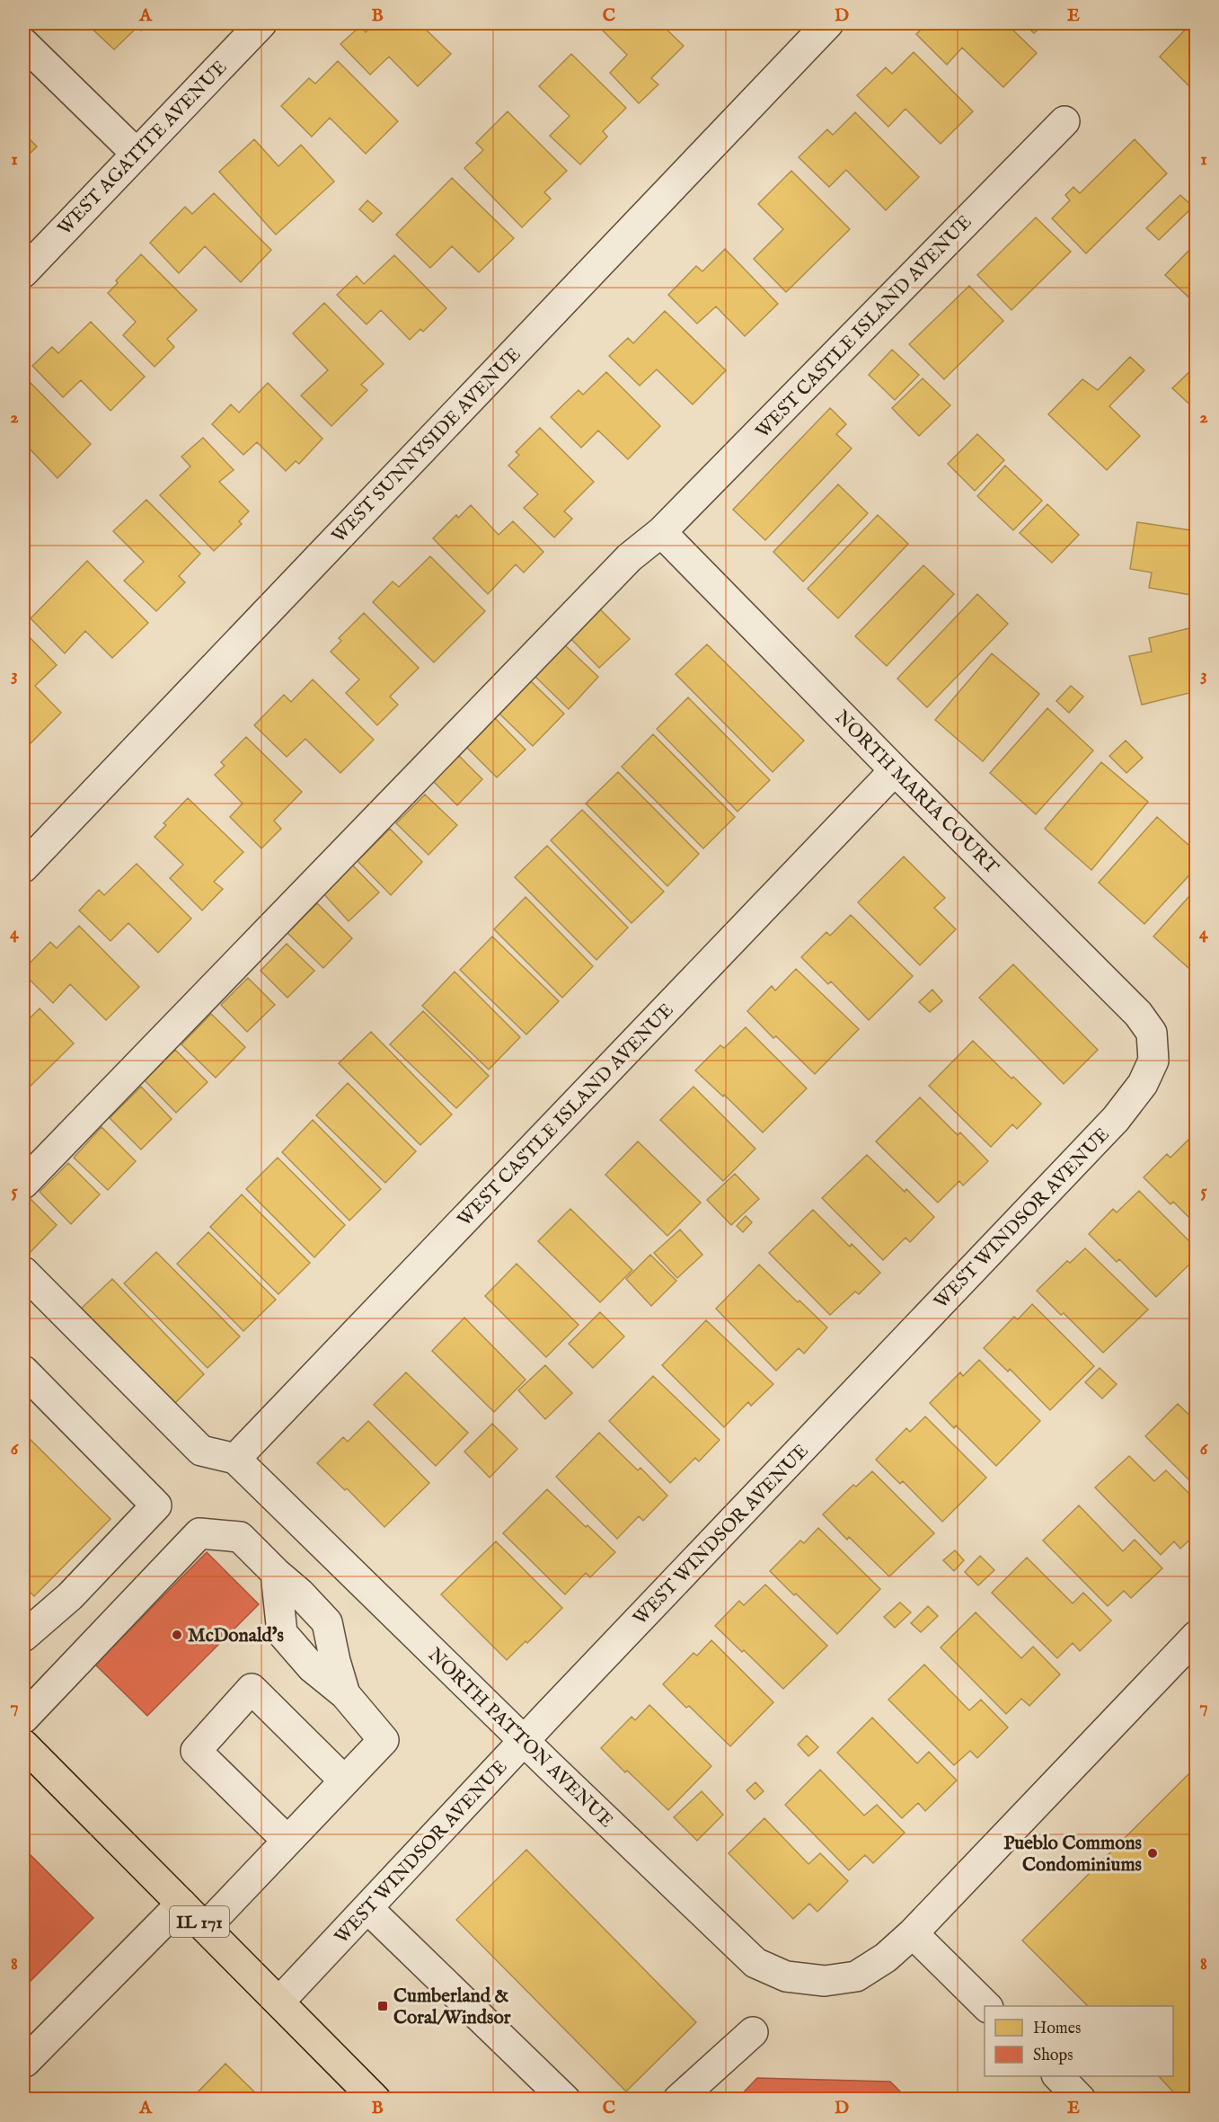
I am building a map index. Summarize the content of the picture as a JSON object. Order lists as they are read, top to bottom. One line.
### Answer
{"streets":{"main road":["IL 171"],"street":["WEST AGATITE AVENUE","WEST CASTLE ISLAND AVENUE","WEST SUNNYSIDE AVENUE","NORTH MARIA COURT","WEST WINDSOR AVENUE","NORTH PATTON AVENUE"]},"crossings":[["WEST CASTLE ISLAND AVENUE","NORTH MARIA COURT"],["WEST CASTLE ISLAND AVENUE","NORTH PATTON AVENUE"],["NORTH MARIA COURT","WEST WINDSOR AVENUE"],["WEST WINDSOR AVENUE","NORTH PATTON AVENUE"],["WEST WINDSOR AVENUE","IL 171"]],"places":{"other":["McDonald's","Pueblo Commons Condominiums"],"transit":["Cumberland & Coral/Windsor"]},"legend":["Homes","Shops"],"grid":{"columns":["A","B","C","D","E"],"rows":["1","2","3","4","5","6","7","8"]}}
